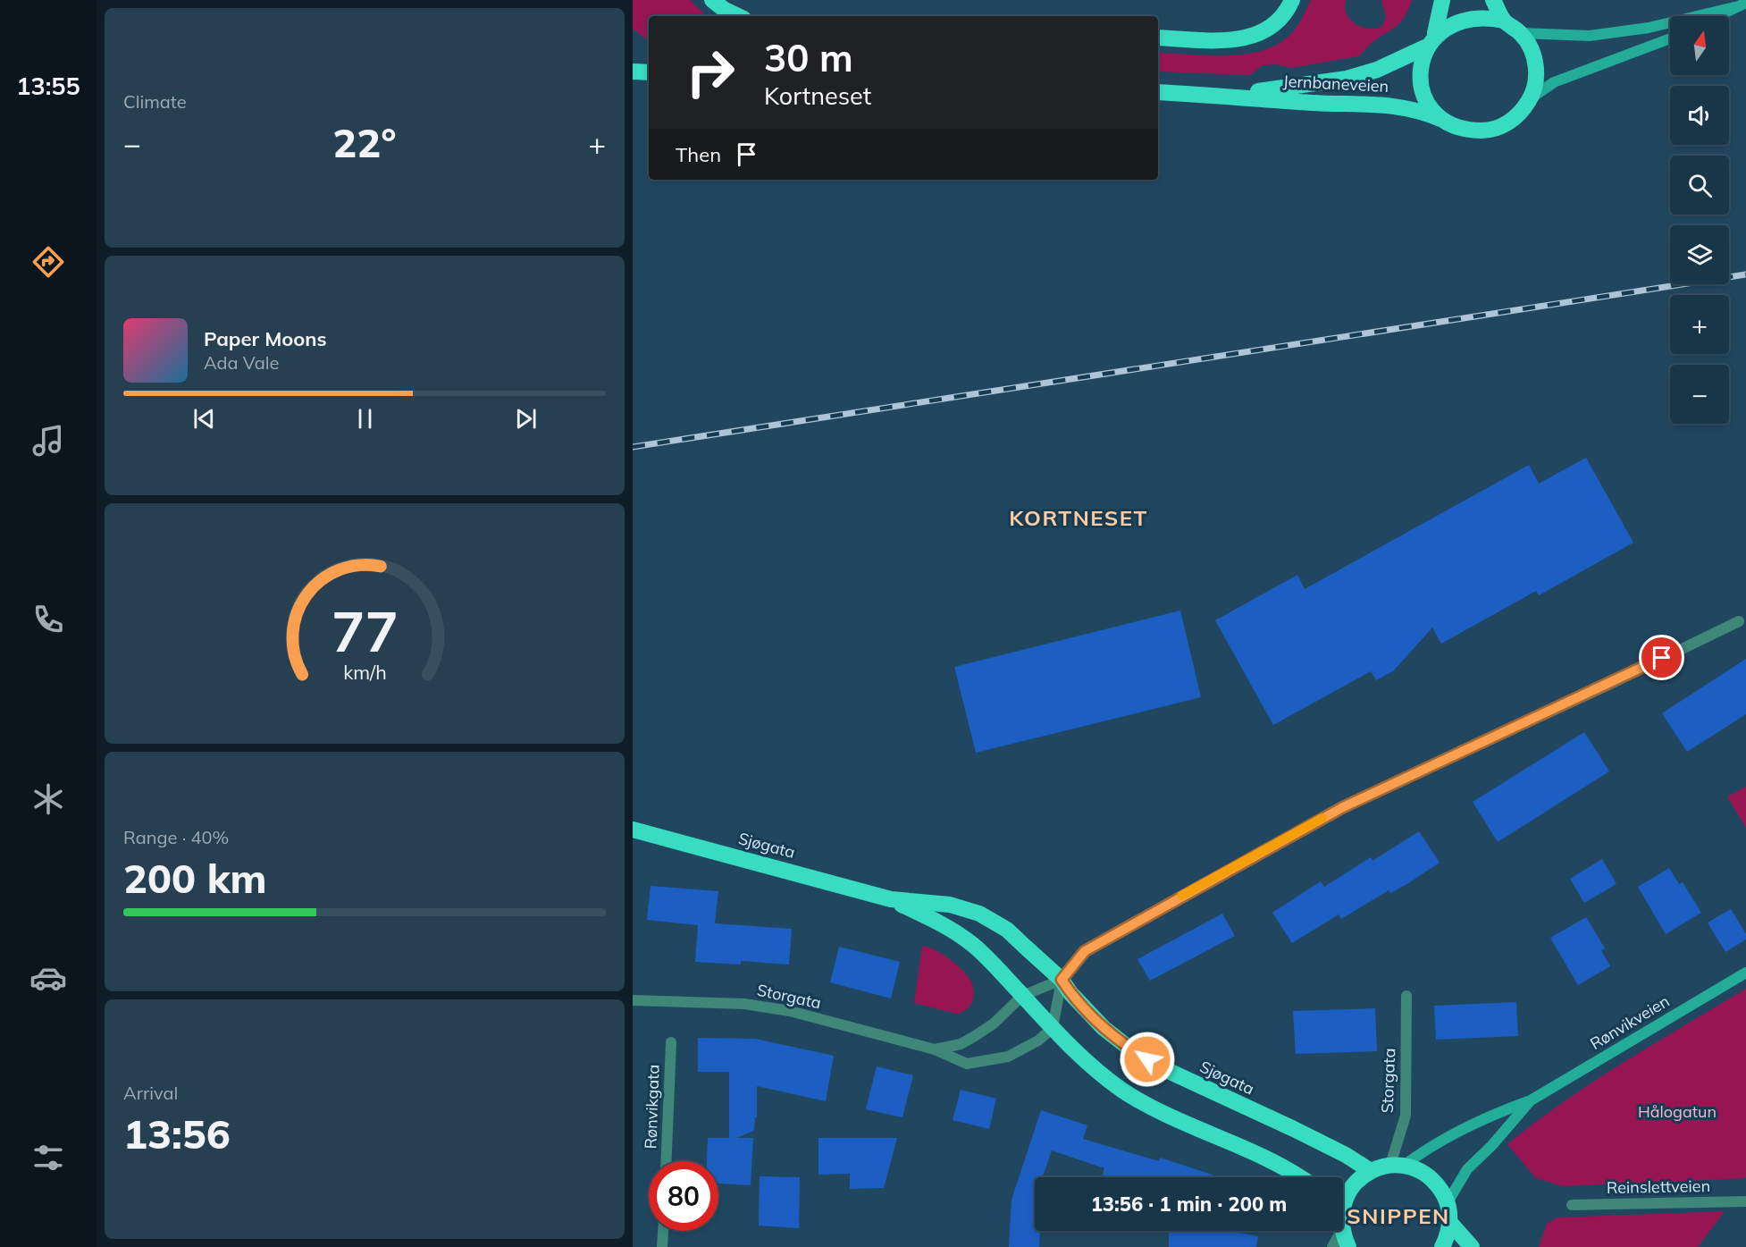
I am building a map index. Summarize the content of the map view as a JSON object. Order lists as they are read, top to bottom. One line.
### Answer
{"streets":{"highway":["Jernbaneveien","Sjøgata"],"street":["Storgata","Rønvikveien","Rønvikgata","Reinslettveien"]},"crossings":[["Sjøgata","Storgata"],["Storgata","Rønvikveien"]],"districts":["KORTNESET","SNIPPEN"],"parks":["Hålogatun"],"north":"top","page":{"tabs":"13:55","tile":["Climate",["Range · 40%","200 km"],["Arrival","13:56"]],"map_buttons":["+","−"],"turn":["30 m","Kortneset"],"heat":["−","22°","+"],"then":"Then","song":["Paper Moons","Ada Vale"],"limit":"80","trip":"13:56 · 1 min · 200 m","gauge":["77","km/h"]}}
